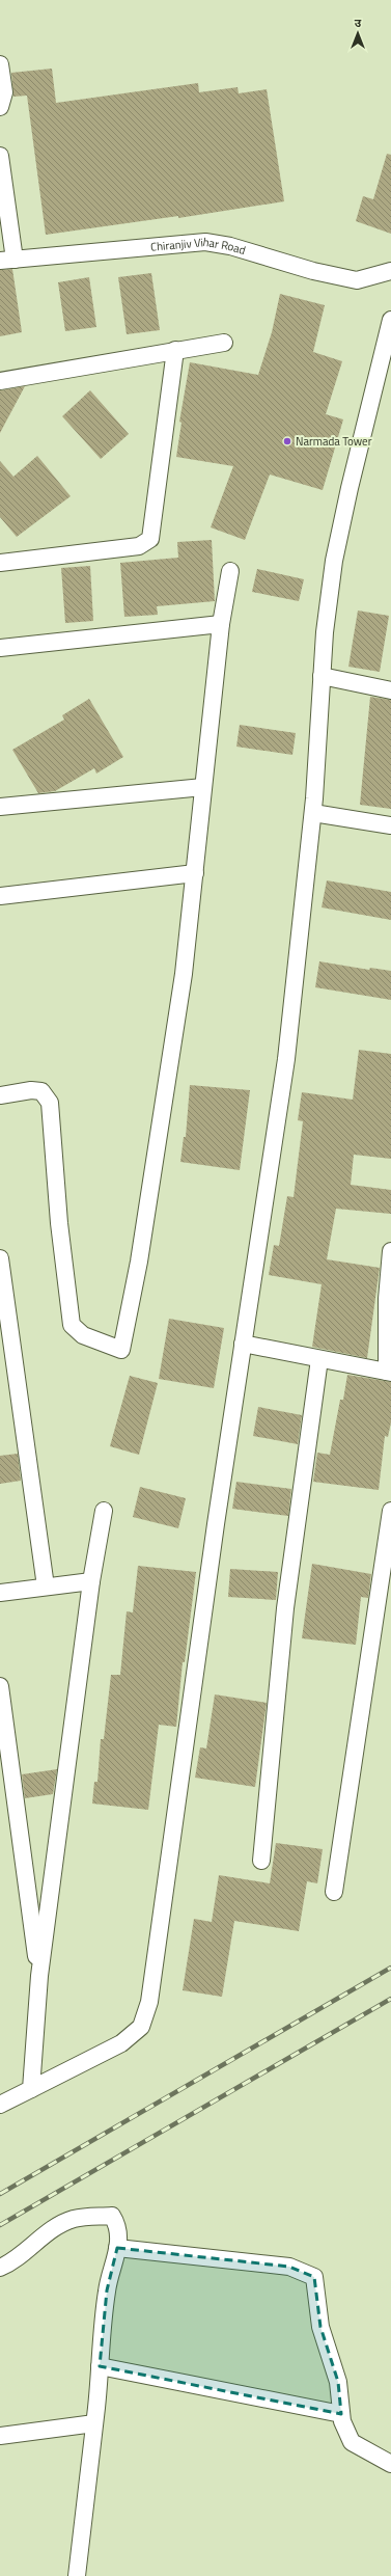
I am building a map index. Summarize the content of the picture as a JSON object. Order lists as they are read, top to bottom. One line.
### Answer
{"streets":{"street":["Chiranjiv Vihar Road"]},"places":["Narmada Tower"],"north":"top"}
